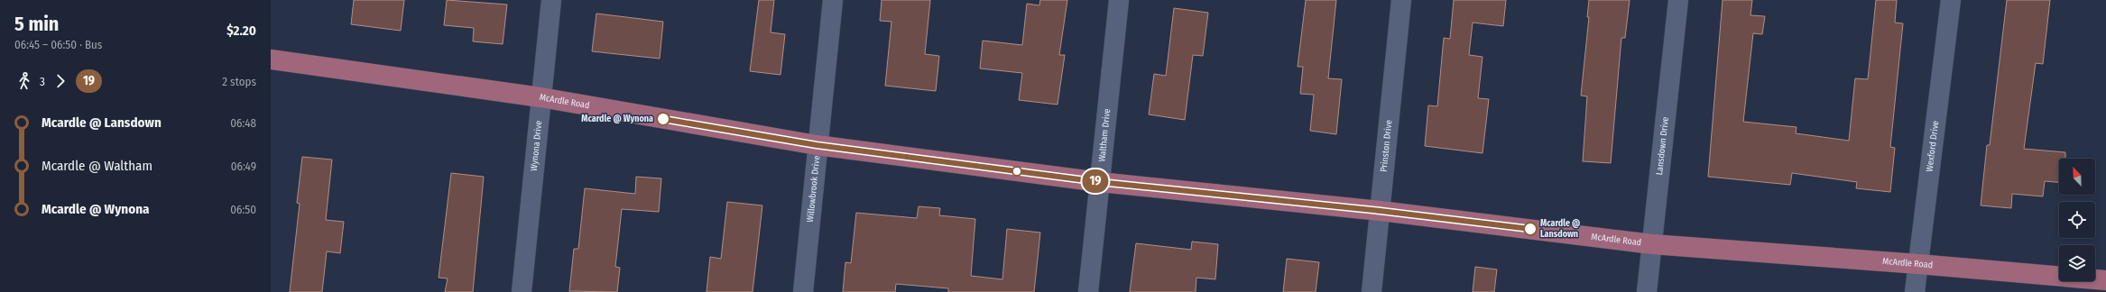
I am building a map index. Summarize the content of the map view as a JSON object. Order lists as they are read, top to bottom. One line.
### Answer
{"streets":{"main road":["McArdle Road"],"street":["Waltham Drive","Wynona Drive","Prinston Drive","Lansdown Drive","Wexford Drive","Willowbrook Drive"]},"crossings":[["McArdle Road","Waltham Drive"],["McArdle Road","Wynona Drive"],["McArdle Road","Prinston Drive"],["McArdle Road","Lansdown Drive"],["McArdle Road","Wexford Drive"],["McArdle Road","Willowbrook Drive"]],"places":["Mcardle @ Wynona","Mcardle @ Lansdown"],"lines":["bus line 19"],"north":"top left","page":{"heading":["5 min","06:45 – 06:50 · Bus","$2.20"],"on_map":"19","legs":["3","19","2 stops"],"list":[{"name":"Mcardle @ Lansdown","value":"06:48"},{"name":"Mcardle @ Waltham","value":"06:49"},{"name":"Mcardle @ Wynona","value":"06:50"}]}}
